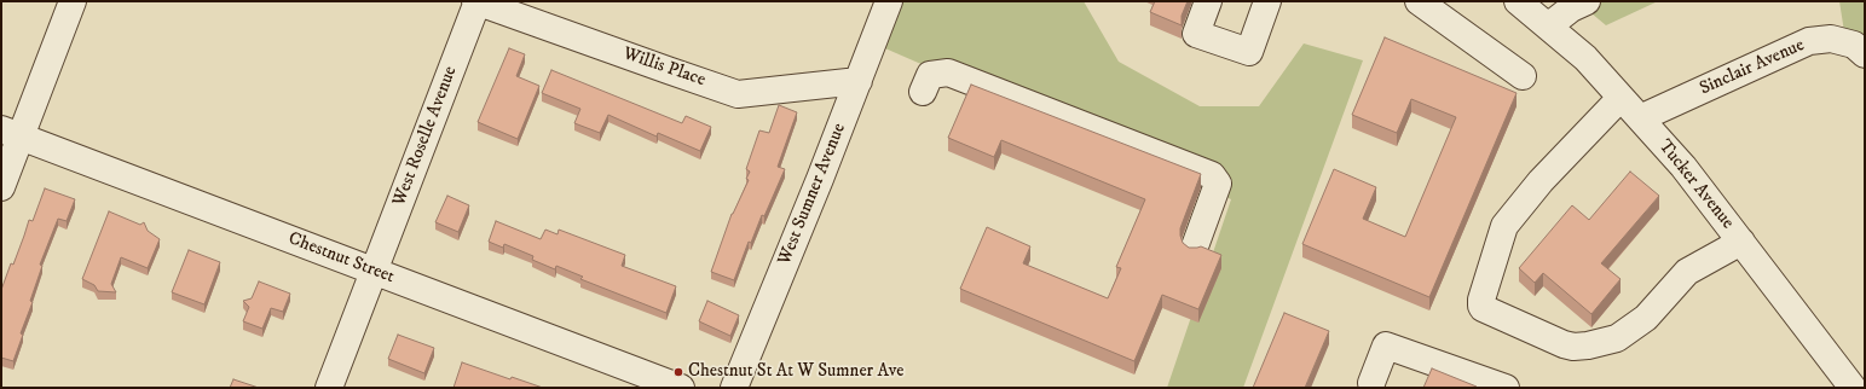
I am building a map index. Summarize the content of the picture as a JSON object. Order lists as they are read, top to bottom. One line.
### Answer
{"streets":{"street":["Willis Place","Sinclair Avenue","West Roselle Avenue","Tucker Avenue","West Sumner Avenue","Chestnut Street"]},"crossings":[["Willis Place","West Roselle Avenue"],["Willis Place","West Sumner Avenue"],["Sinclair Avenue","Tucker Avenue"],["West Roselle Avenue","Chestnut Street"]],"places":["Chestnut St At W Sumner Ave"]}
